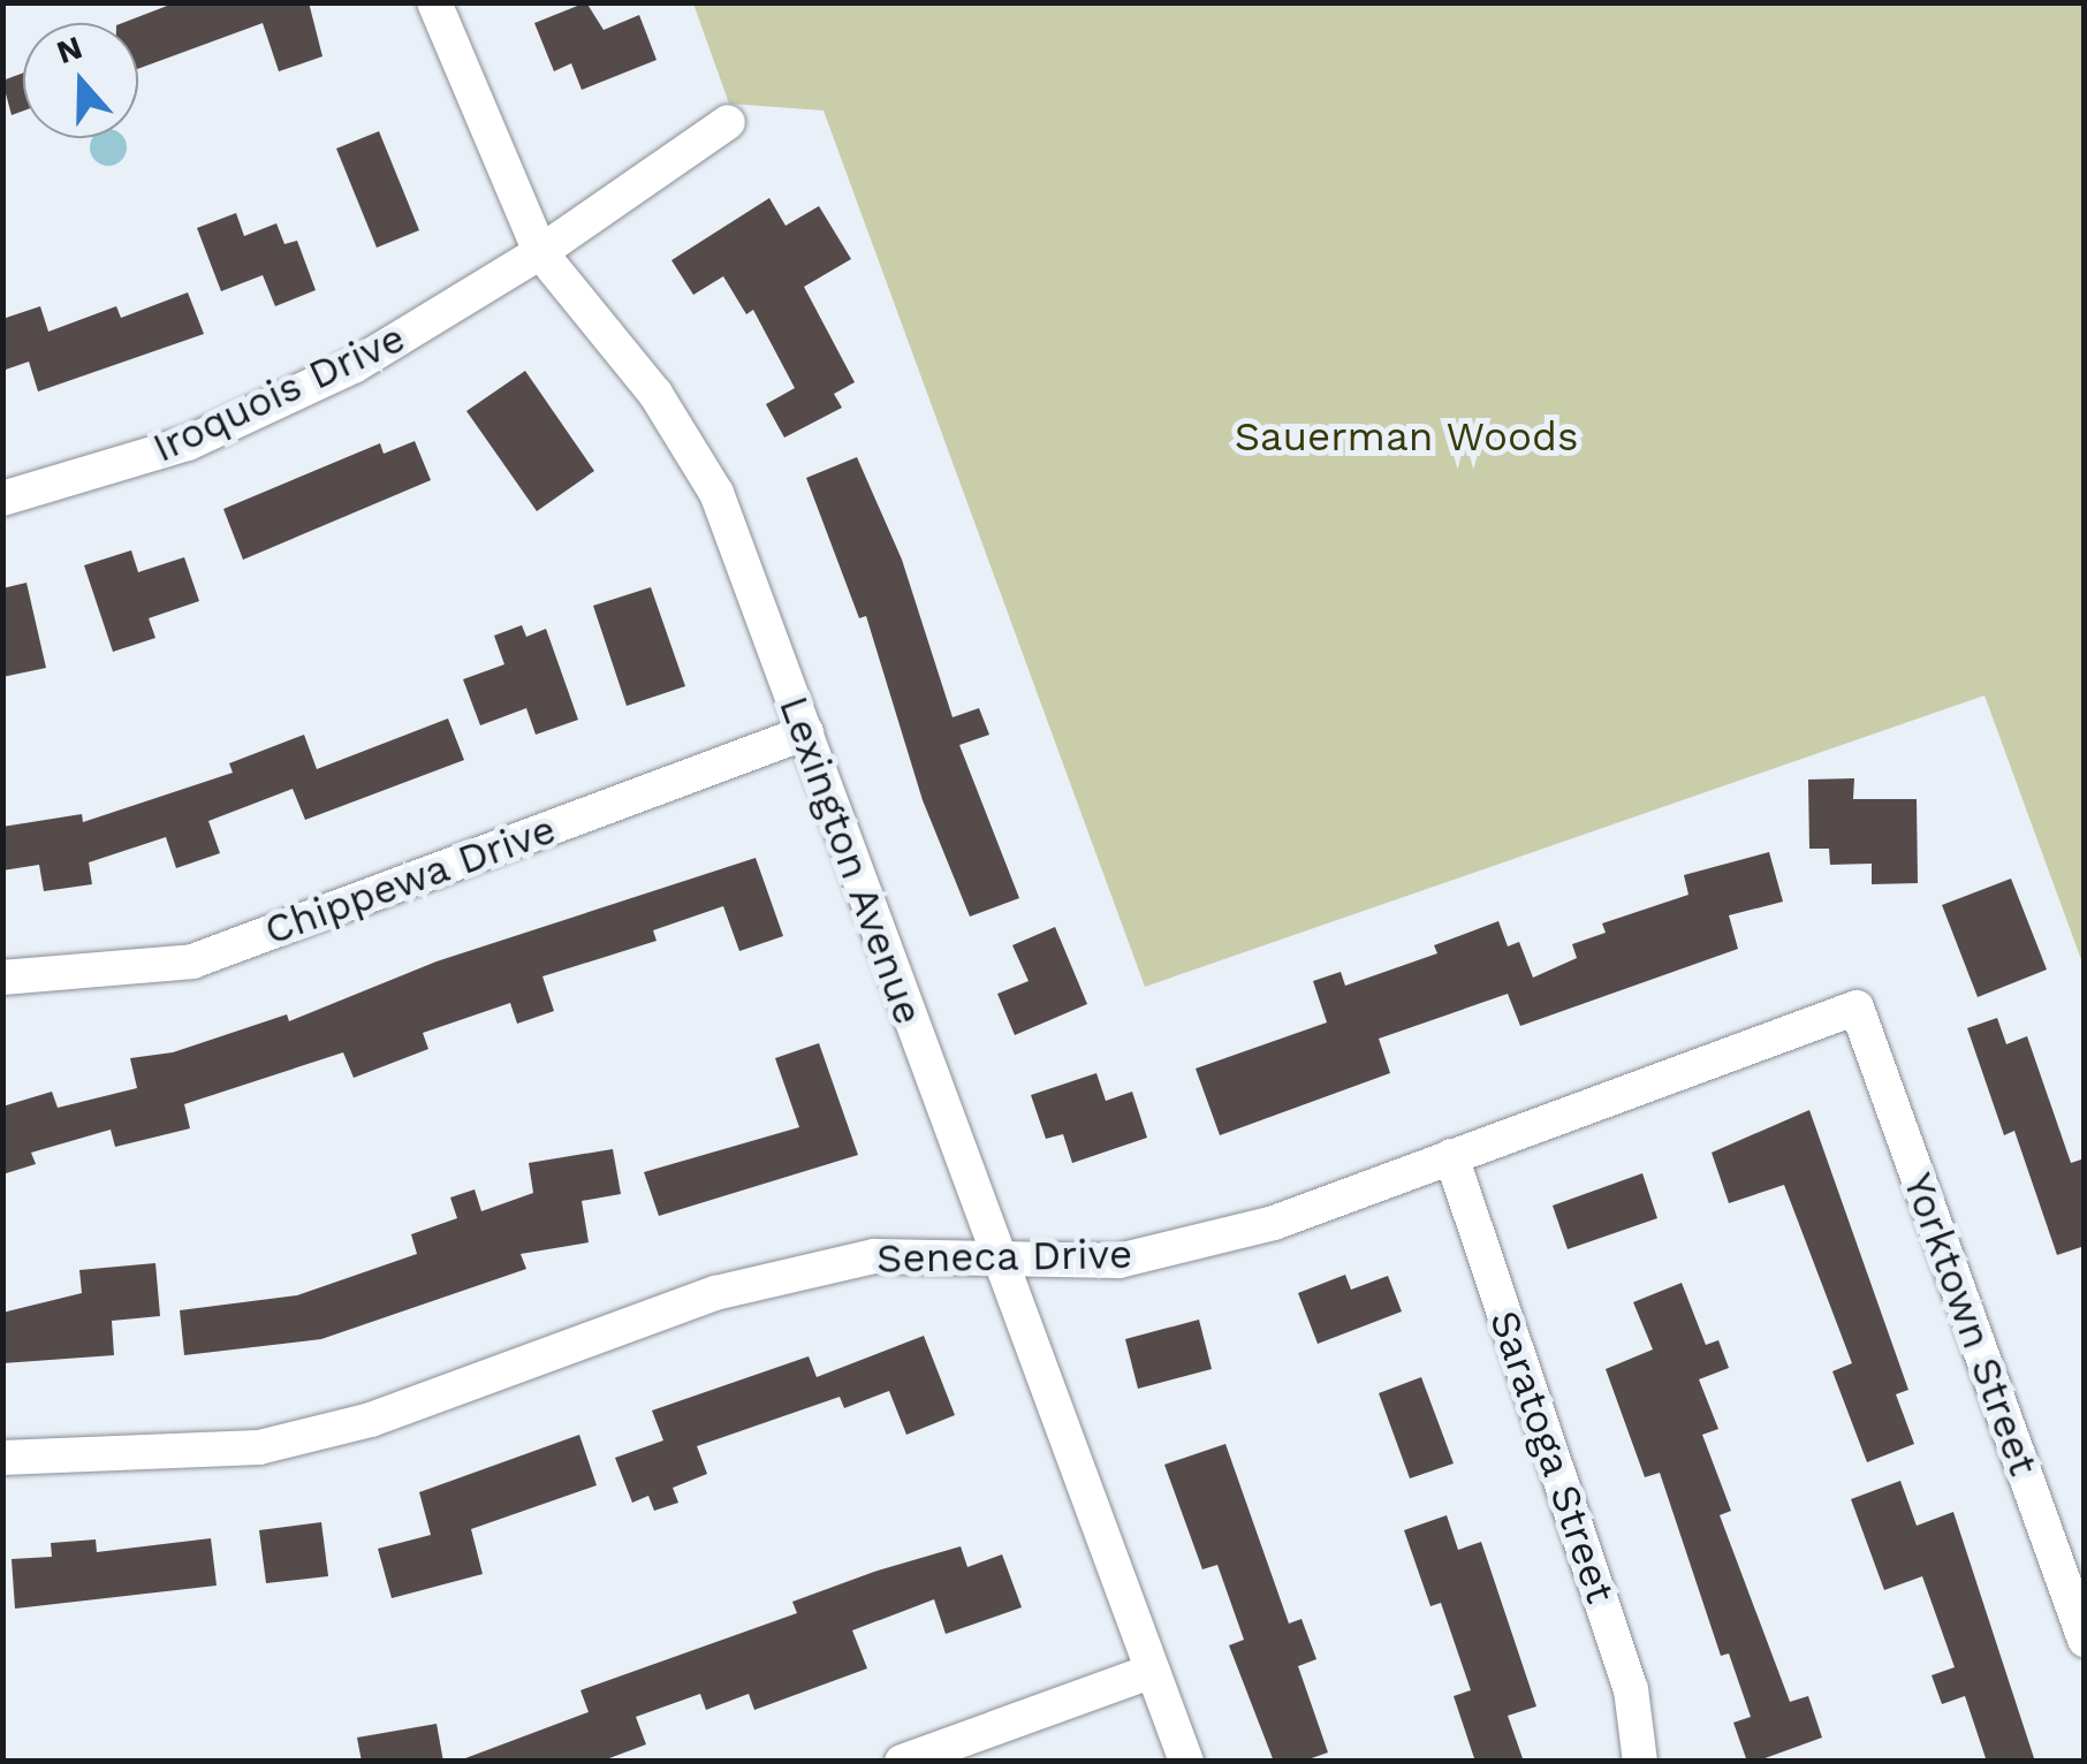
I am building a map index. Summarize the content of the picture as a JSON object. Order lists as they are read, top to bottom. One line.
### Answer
{"streets":{"street":["Iroquois Drive","Lexington Avenue","Chippewa Drive","Seneca Drive","Yorktown Street","Saratoga Street"]},"crossings":[["Iroquois Drive","Lexington Avenue"],["Lexington Avenue","Chippewa Drive"],["Lexington Avenue","Seneca Drive"],["Seneca Drive","Yorktown Street"],["Seneca Drive","Saratoga Street"]],"parks":["Sauerman Woods"],"north":"top"}
